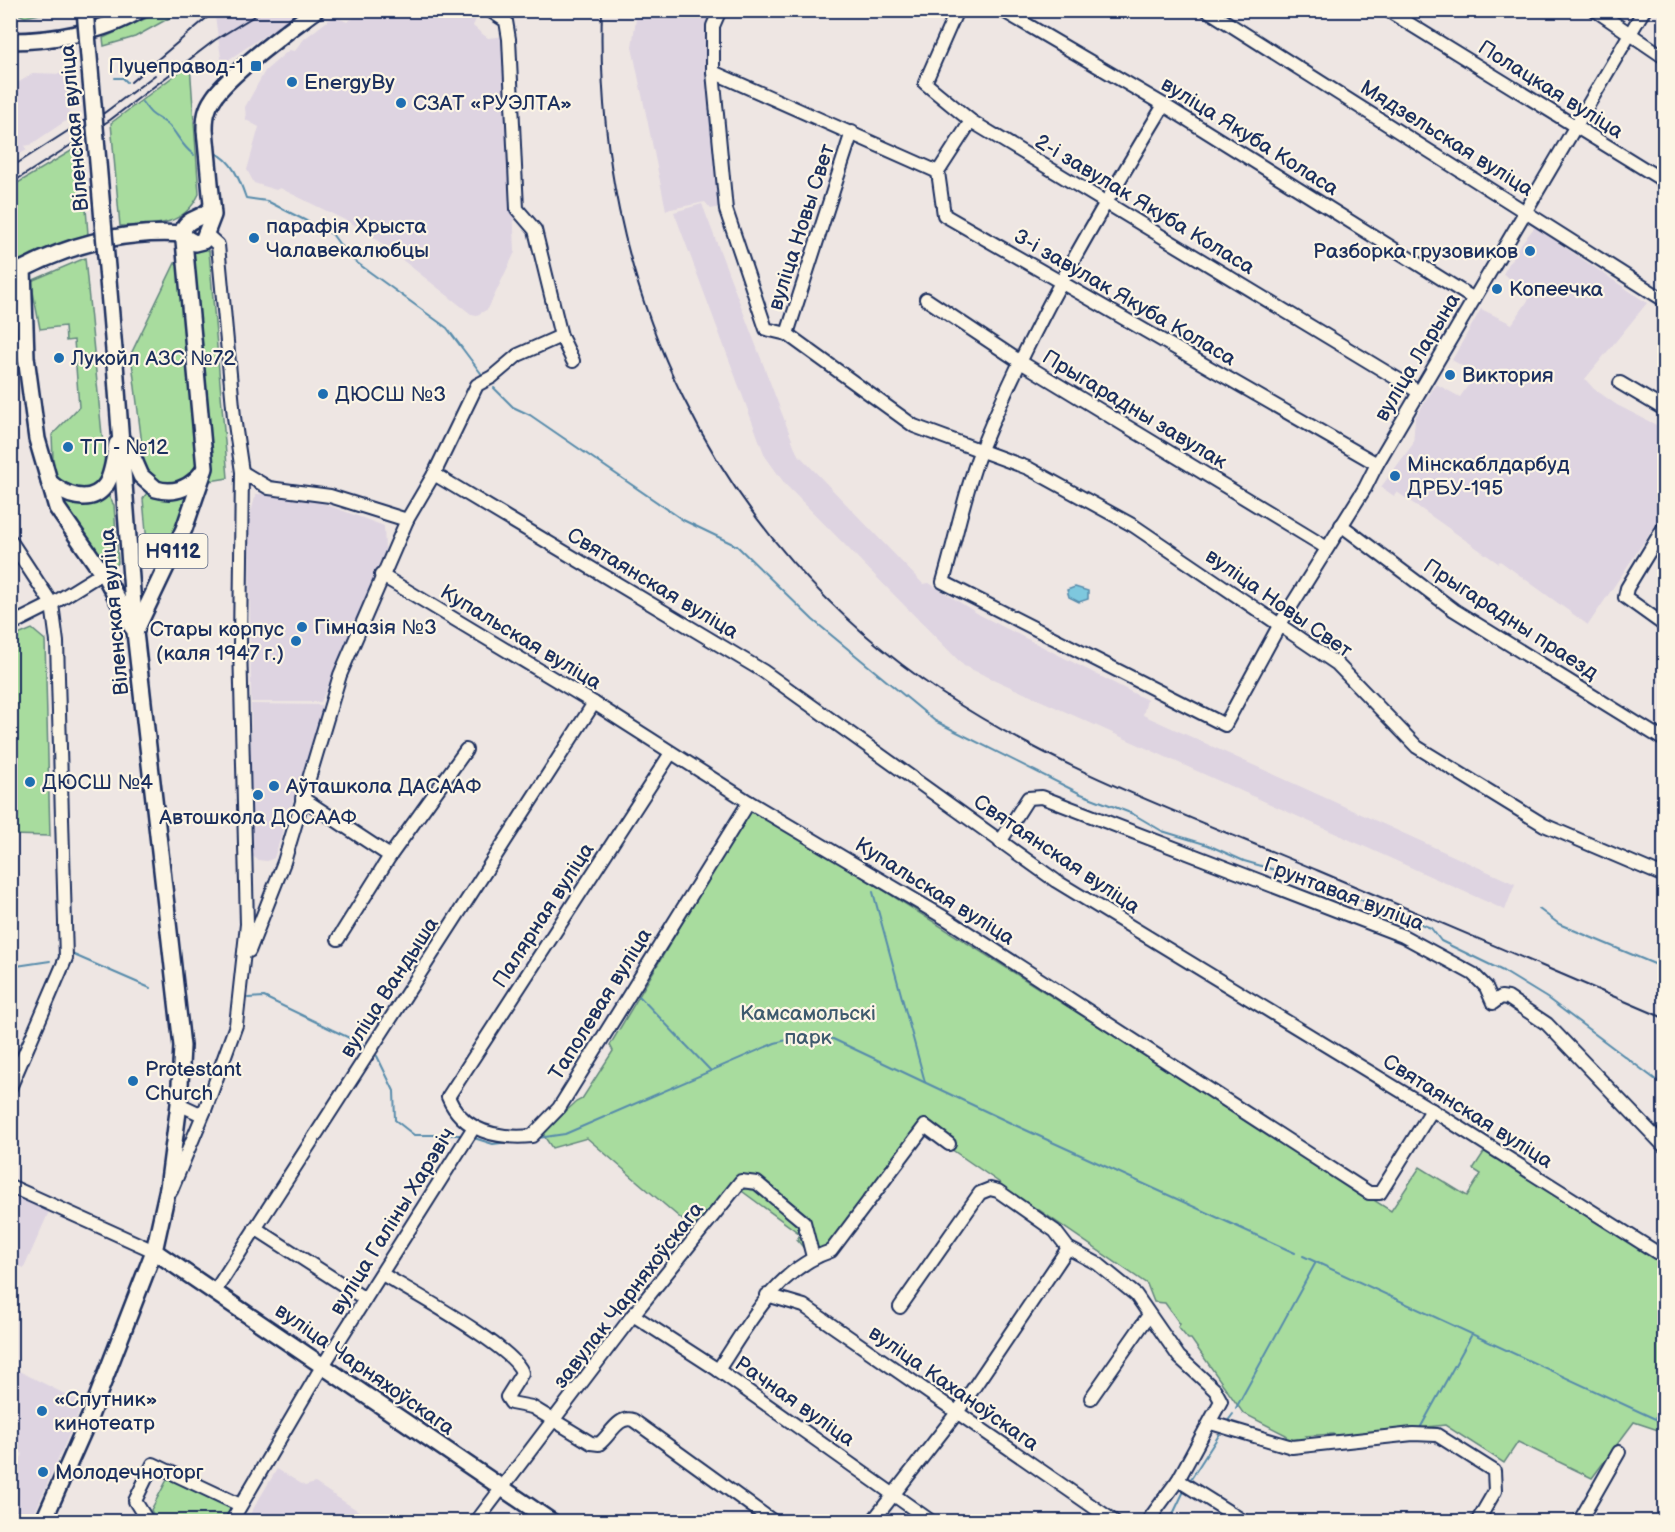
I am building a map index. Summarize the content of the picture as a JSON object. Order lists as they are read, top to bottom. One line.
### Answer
{"streets":{"main road":["Віленская вуліца","Н9112","вуліца Чарняхоўскага"],"street":["Полацкая вуліца","вуліца Якуба Коласа","Мядзельская вуліца","2-і завулак Якуба Коласа","вуліца Новы Свет","3-і завулак Якуба Коласа","вуліца Ларына","Прыгарадны завулак","Святаянская вуліца","Прыгарадны праезд","Купальская вуліца","Грунтавая вуліца","Палярная вуліца","вуліца Вандыша","Таполевая вуліца","вуліца Галіны Харэвіч","завулак Чарняхоўскага","вуліца Каханоўскага","Рачная вуліца"]},"crossings":[["Полацкая вуліца","вуліца Ларына"],["Віленская вуліца","Н9112"],["Віленская вуліца","Святаянская вуліца"],["Віленская вуліца","Купальская вуліца"],["Віленская вуліца","вуліца Чарняхоўскага"],["вуліца Якуба Коласа","вуліца Ларына"],["Мядзельская вуліца","вуліца Ларына"],["2-і завулак Якуба Коласа","вуліца Ларына"],["вуліца Новы Свет","3-і завулак Якуба Коласа"],["вуліца Новы Свет","вуліца Ларына"],["3-і завулак Якуба Коласа","вуліца Ларына"],["вуліца Ларына","Прыгарадны завулак"],["вуліца Ларына","Прыгарадны праезд"],["Святаянская вуліца","Купальская вуліца"],["Святаянская вуліца","Грунтавая вуліца"],["Купальская вуліца","Палярная вуліца"],["Купальская вуліца","вуліца Вандыша"],["Купальская вуліца","Таполевая вуліца"],["Палярная вуліца","Таполевая вуліца"],["вуліца Вандыша","вуліца Чарняхоўскага"],["Таполевая вуліца","вуліца Галіны Харэвіч"],["вуліца Галіны Харэвіч","вуліца Чарняхоўскага"],["завулак Чарняхоўскага","вуліца Чарняхоўскага"],["завулак Чарняхоўскага","Рачная вуліца"]],"parks":["Камсамольскі парк"],"places":{"transit":["Пуцеправод-1"],"other":["EnergyBy","СЗАТ «РУЭЛТА»","парафія Хрыста Чалавекалюбцы","Разборка грузовиков","Копеечка","Лукойл АЗС №72","Виктория","ДЮСШ №3","ТП - №12","Мінскаблдарбуд ДРБУ-195","Гімназія №3","Стары корпус (каля 1947 г.)","ДЮСШ №4","Аўташкола ДАСААФ","Автошкола ДОСААФ","Protestant Church","«Спутник» кинотеатр","Молодечноторг"]}}
